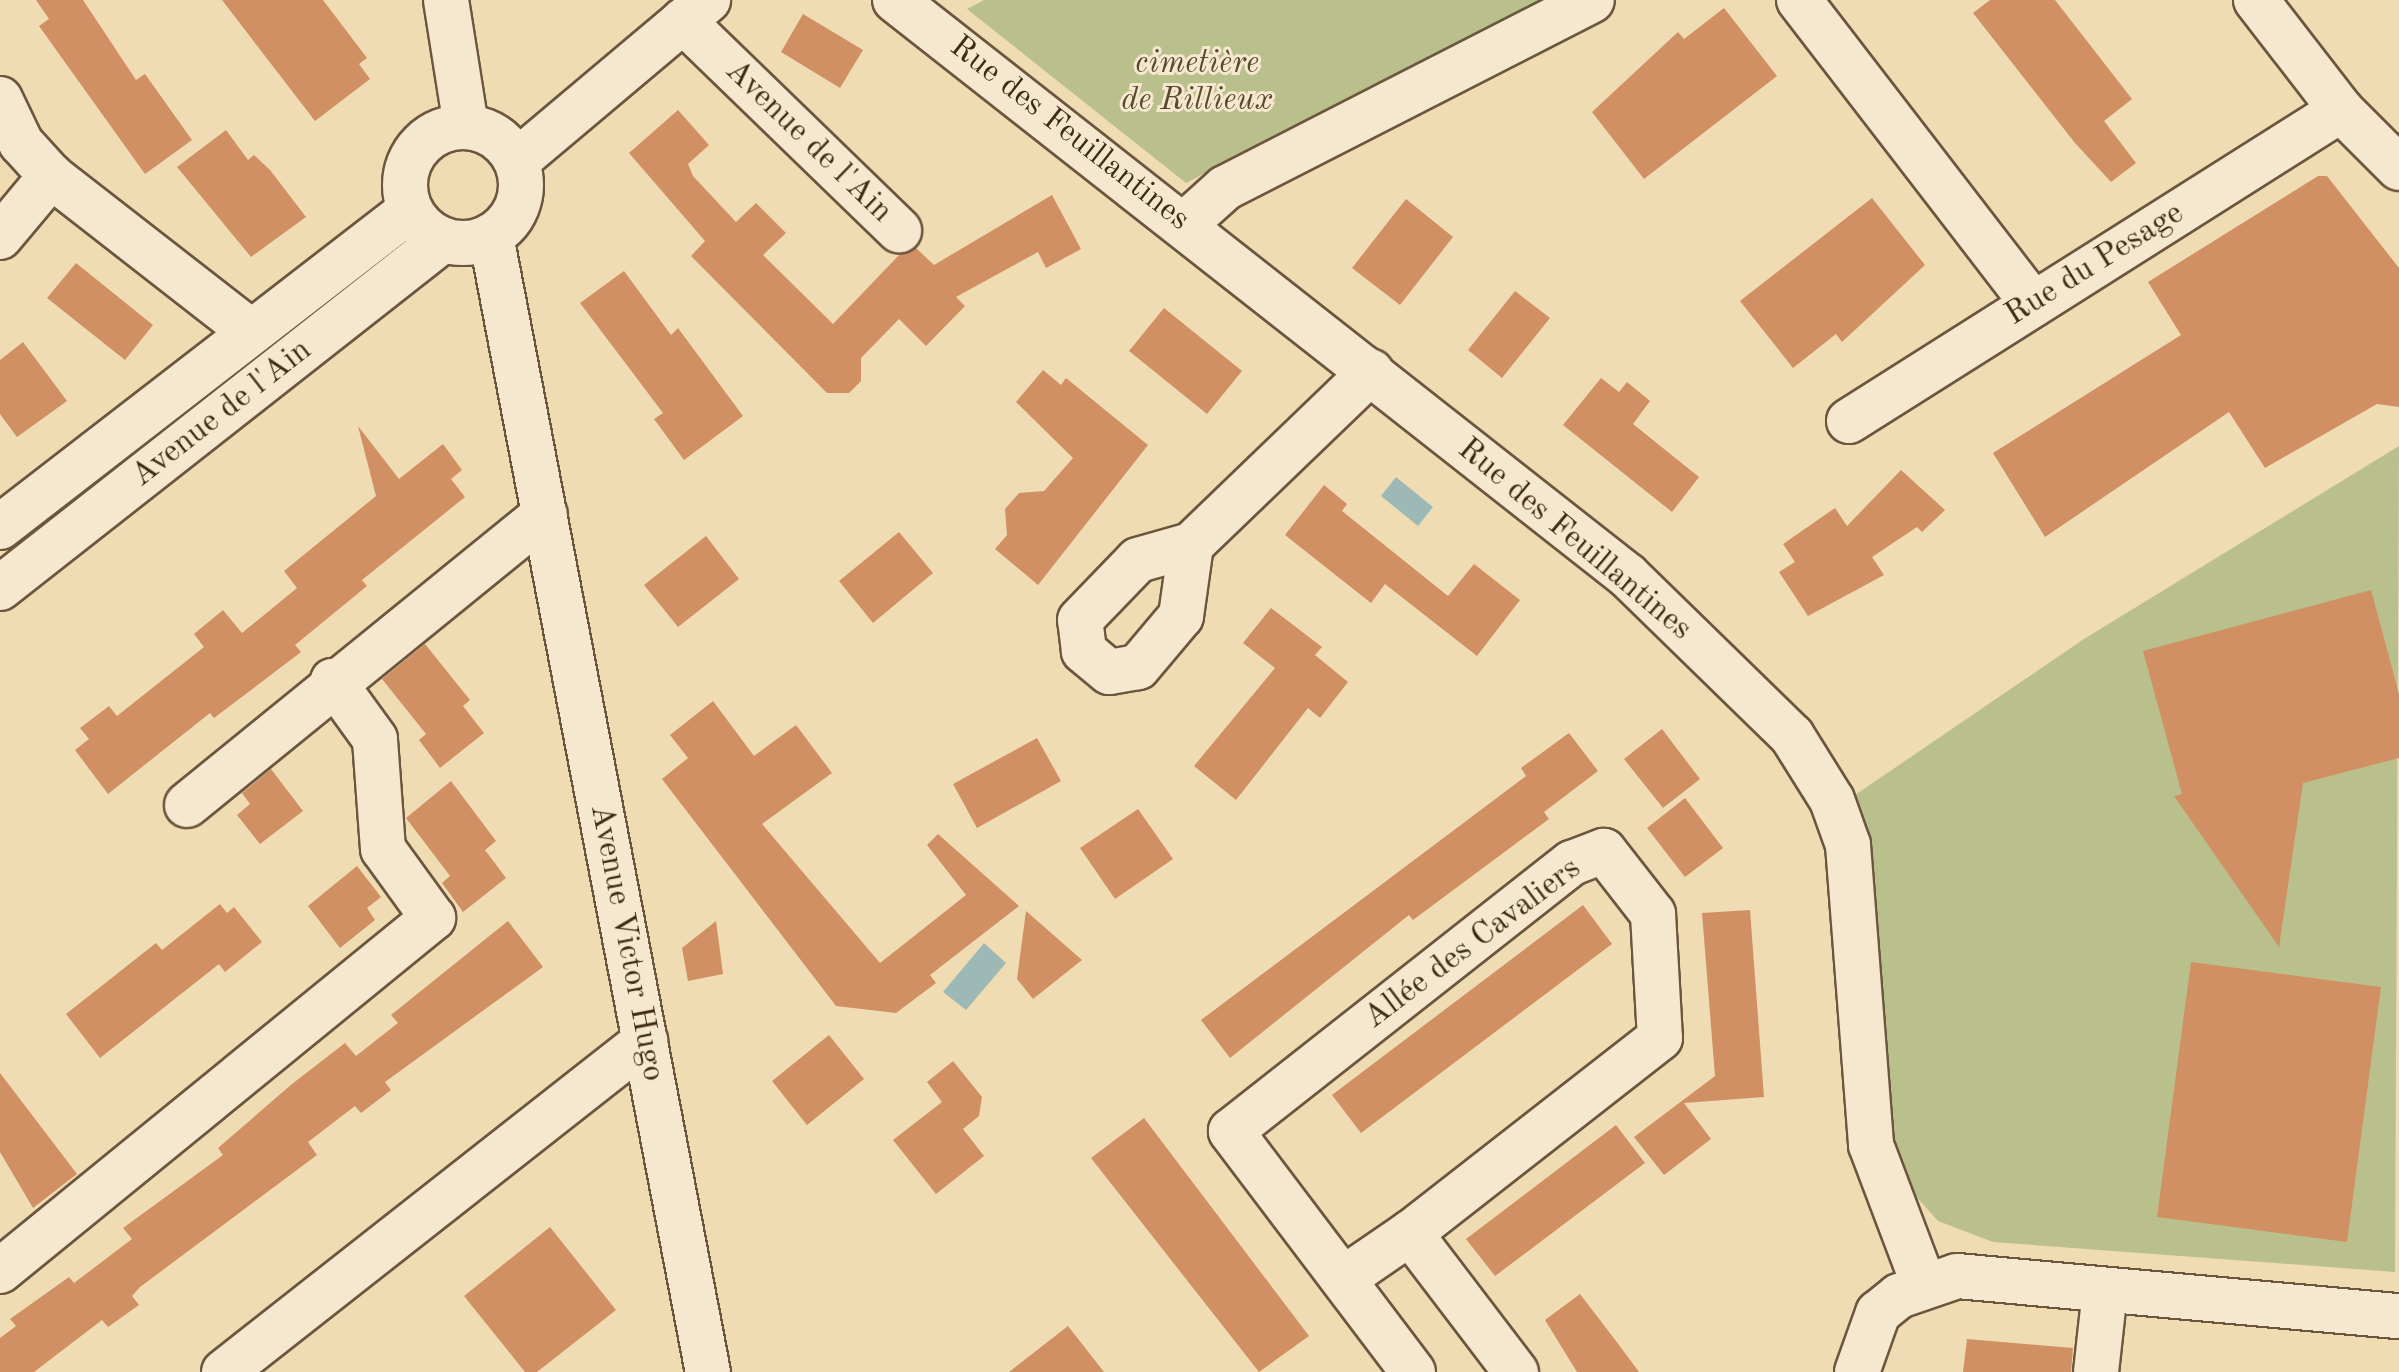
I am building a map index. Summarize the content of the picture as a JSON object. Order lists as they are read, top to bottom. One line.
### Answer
{"streets":{"street":["Rue des Feuillantines","Avenue de l'Ain","Rue du Pesage","Avenue Victor Hugo","Allée des Cavaliers"]},"crossings":[["Avenue de l'Ain","Avenue Victor Hugo"]],"parks":["cimetière de Rillieux"]}
